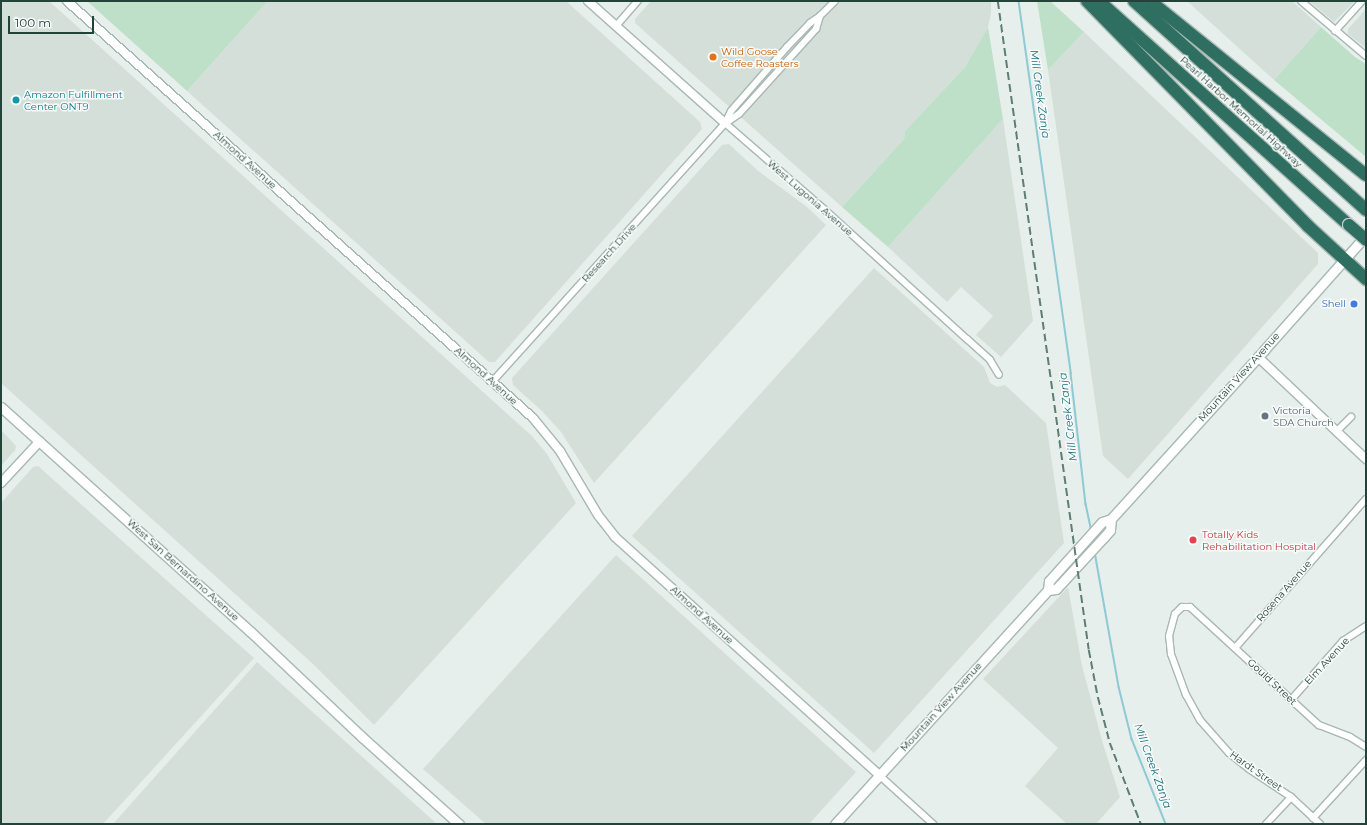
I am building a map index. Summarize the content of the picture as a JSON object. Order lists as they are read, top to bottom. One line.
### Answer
{"streets":{"highway":["Pearl Harbor Memorial Highway"],"main road":["Mountain View Avenue","West San Bernardino Avenue"],"street":["Almond Avenue","West Lugonia Avenue","Research Drive","Rosena Avenue","Elm Avenue","Gould Street","Hardt Street"]},"crossings":[["Almond Avenue","Research Drive"],["Almond Avenue","Mountain View Avenue"],["West Lugonia Avenue","Research Drive"],["Rosena Avenue","Gould Street"],["Elm Avenue","Gould Street"],["Gould Street","Hardt Street"]],"water":["Mill Creek Zanja"],"places":["Wild Goose Coffee Roasters","Amazon Fulfillment Center ONT9","Shell","Victoria SDA Church","Totally Kids Rehabilitation Hospital"],"scale_bar":"100 m"}
